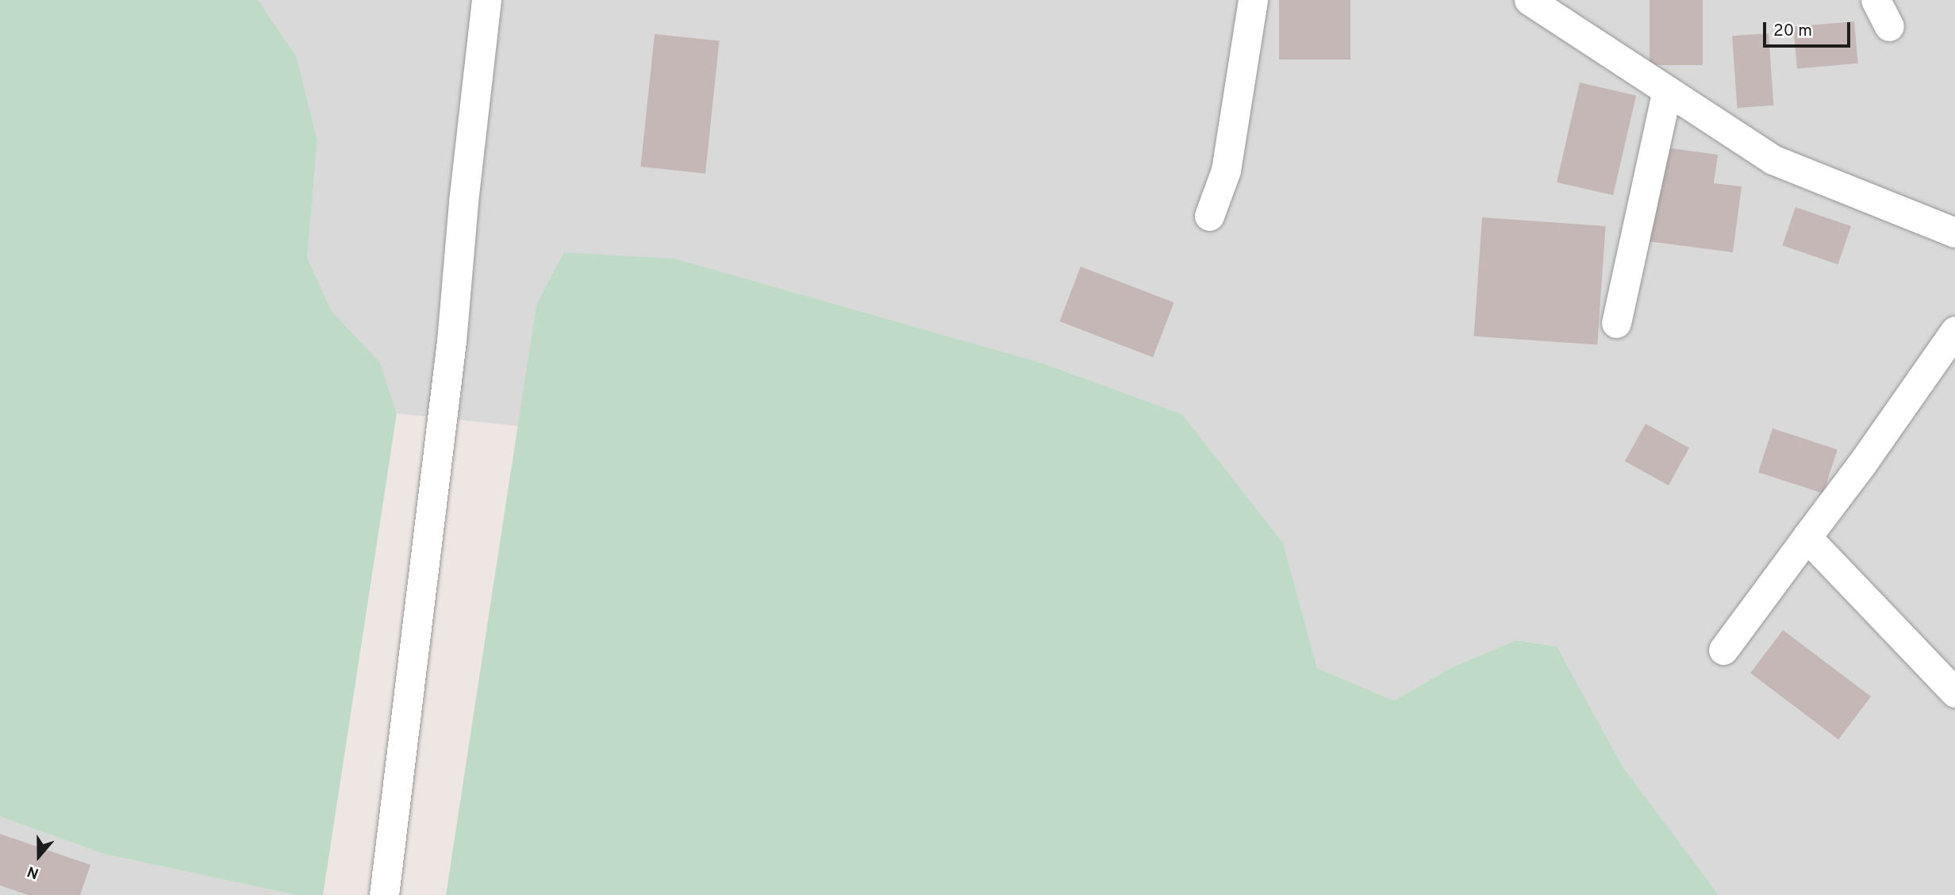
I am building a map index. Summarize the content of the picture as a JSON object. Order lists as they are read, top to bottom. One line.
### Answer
{"scale_bar":"20 m","north":"bottom"}
